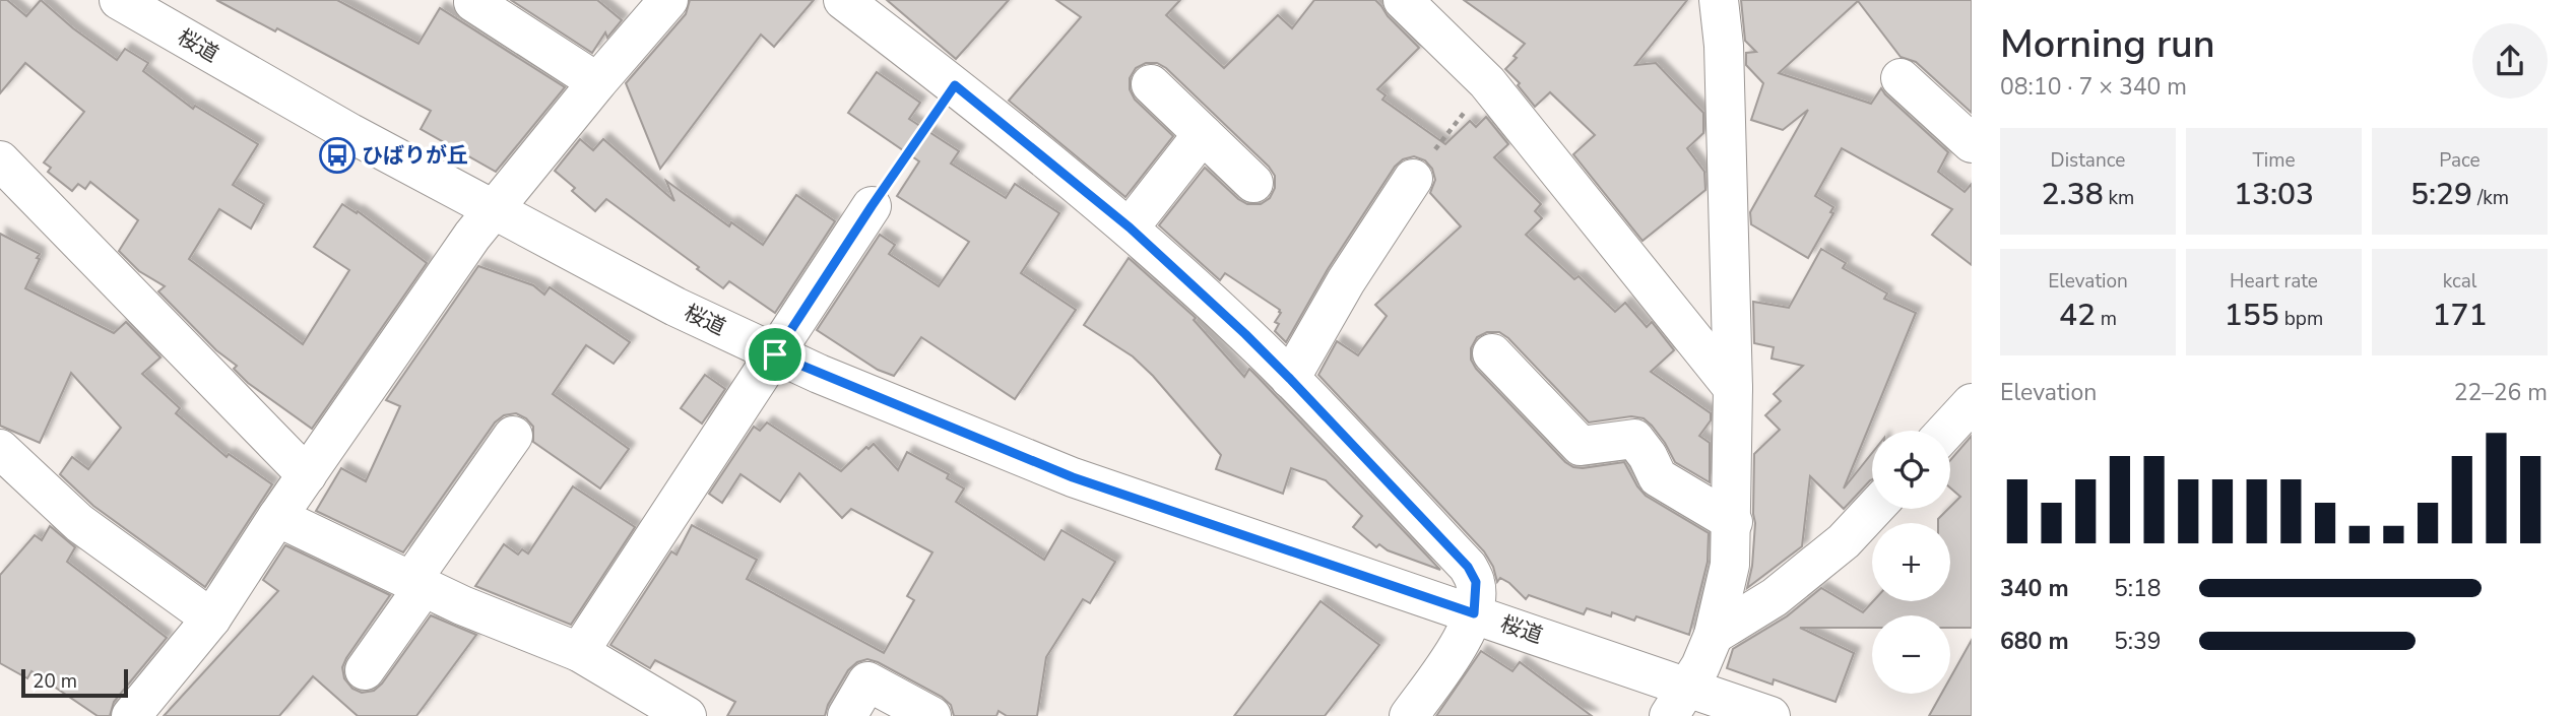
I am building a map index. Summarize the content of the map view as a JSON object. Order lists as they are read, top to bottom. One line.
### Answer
{"streets":{"street":["桜道"]},"places":{"bus stop":["ひばりが丘"]},"scale_bar":"20 m","page":{"heading":["Morning run","08:10 · 7 × 340 m"],"stats":[["Distance","2.38 km"],["Time","13:03"],["Pace","5:29 /km"],["Elevation","42 m"],["Heart rate","155 bpm"],["kcal","171"]],"chart":["Elevation","22–26 m"],"map_buttons":["+","−"],"list":[{"name":"340 m","note":"5:18"},{"name":"680 m","note":"5:39"}],"scale":"20 m"}}
